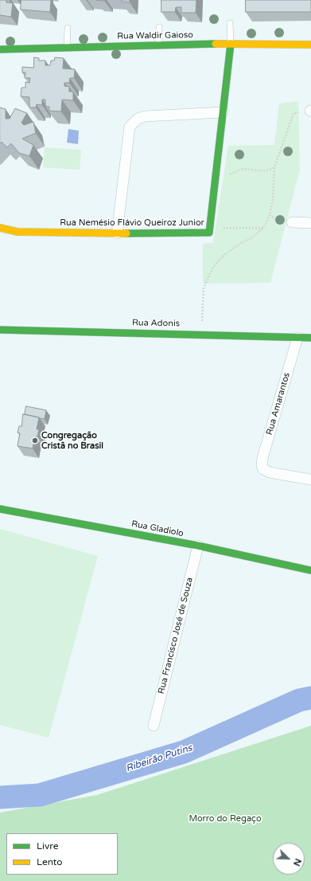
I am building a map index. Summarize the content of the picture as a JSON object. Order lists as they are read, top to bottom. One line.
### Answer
{"streets":{"street":["Rua Waldir Gaioso","Rua Nemésio Flávio Queiroz Junior","Rua Adonis","Rua Amarantos","Rua Gladiolo","Rua Francisco José de Souza"]},"crossings":[["Rua Waldir Gaioso","Rua Nemésio Flávio Queiroz Junior"],["Rua Adonis","Rua Amarantos"],["Rua Gladiolo","Rua Francisco José de Souza"]],"water":["Ribeirão Putins"],"parks":["Morro do Regaço"],"places":["Congregação Cristã no Brasil"],"legend":["Livre","Lento"],"north":"bottom right"}
